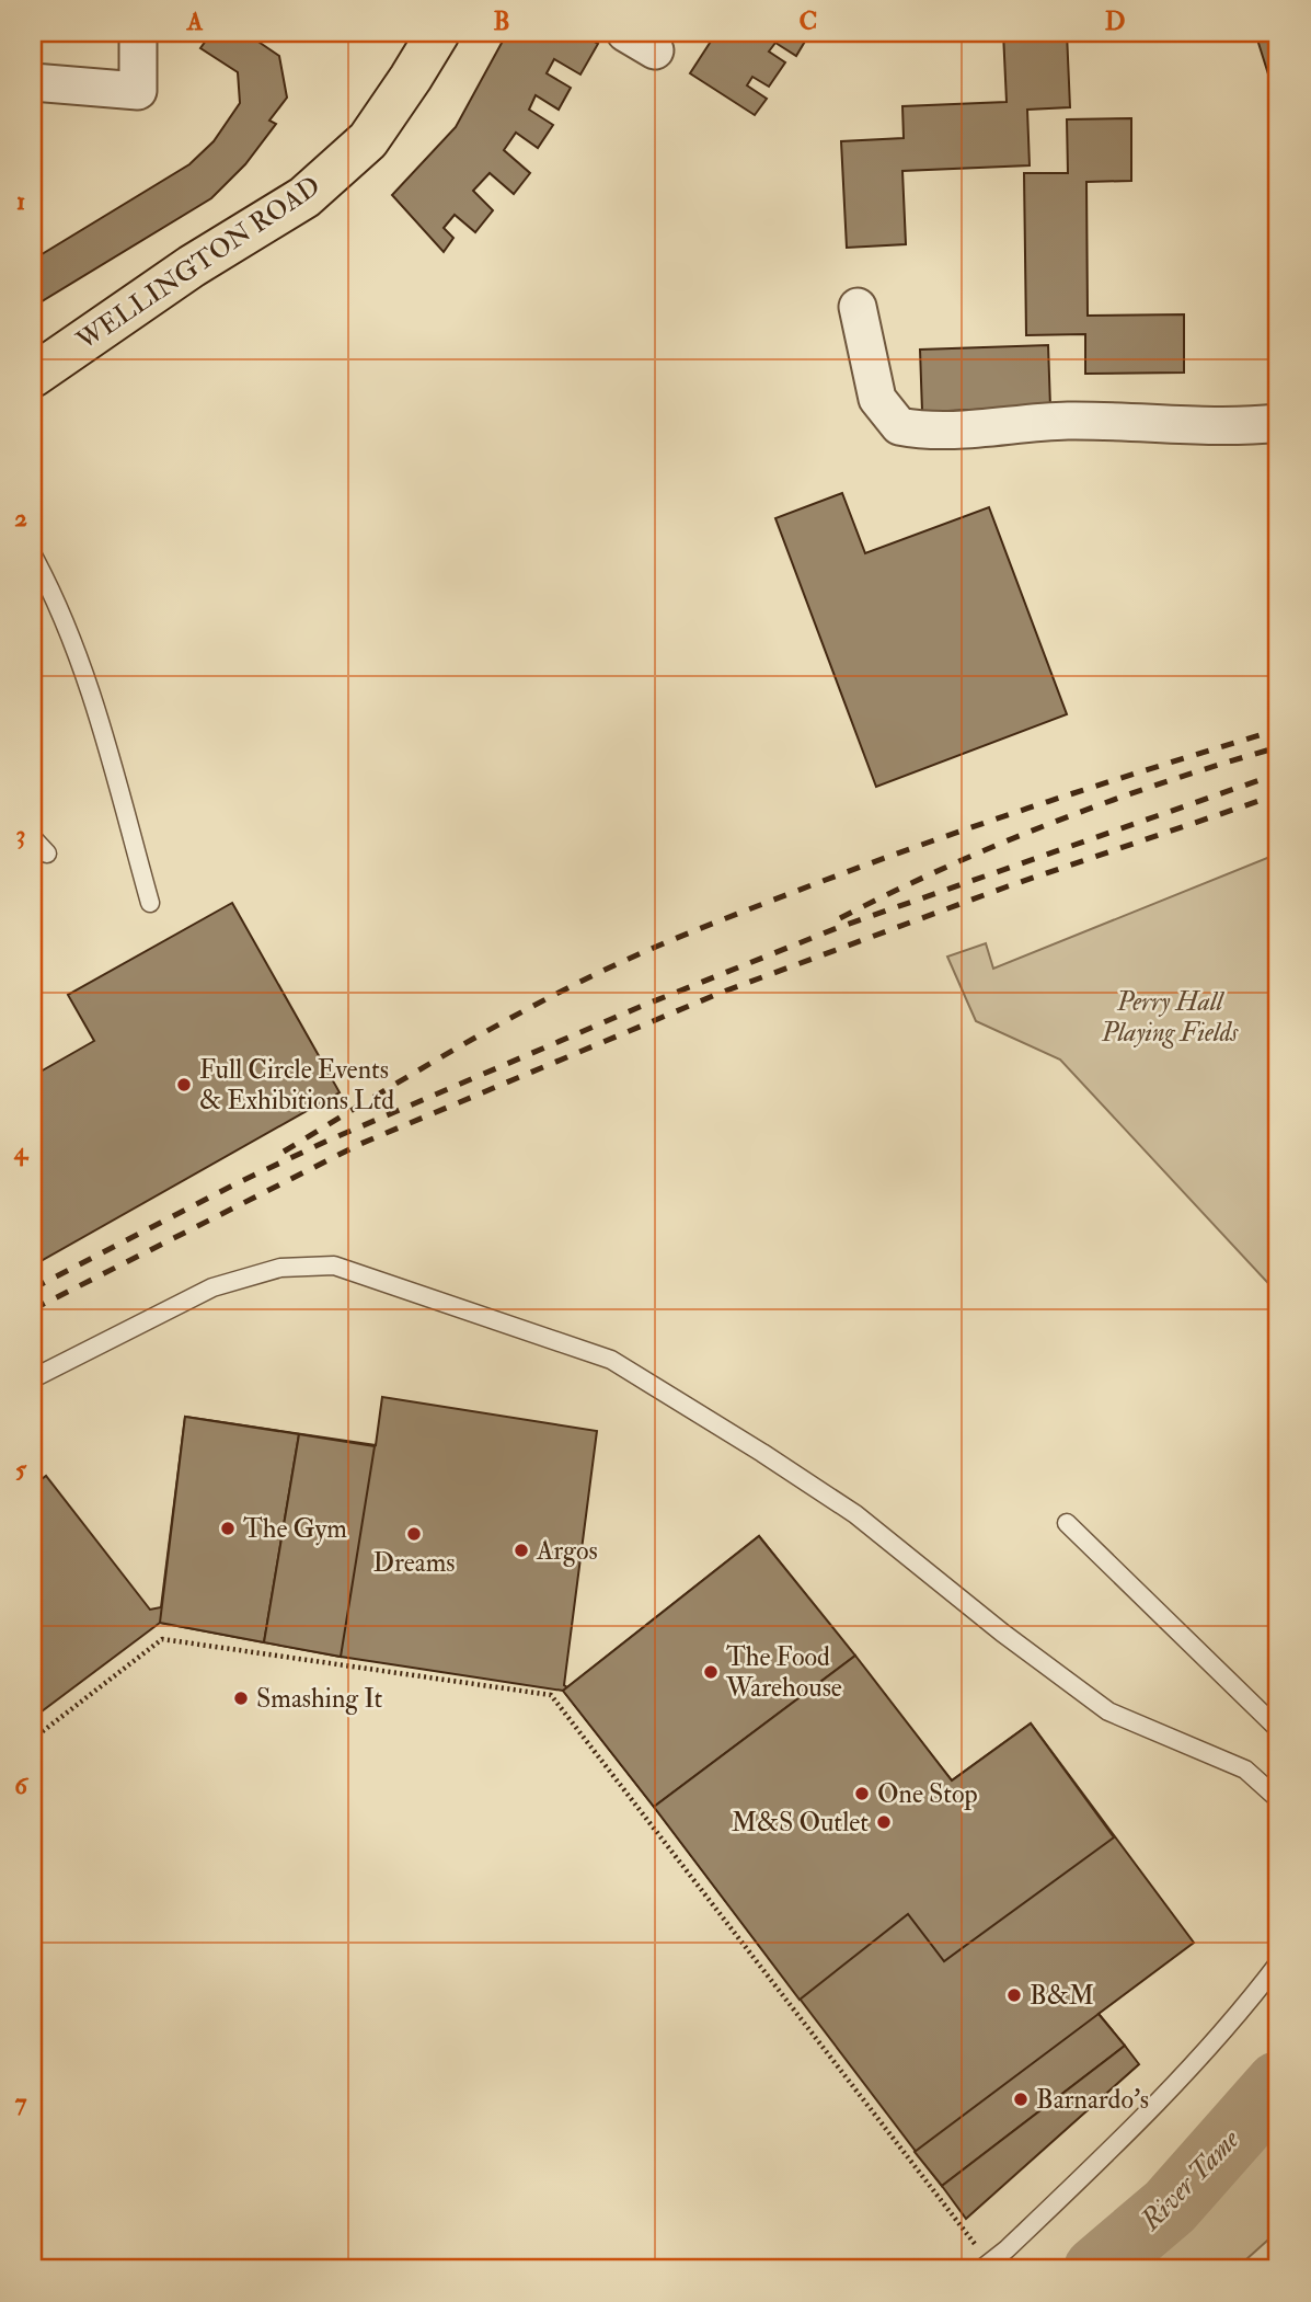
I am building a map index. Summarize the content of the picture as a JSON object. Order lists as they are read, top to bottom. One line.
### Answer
{"streets":{"main road":["WELLINGTON ROAD"]},"water":["River Tame"],"parks":["Perry Hall Playing Fields"],"places":["Full Circle Events & Exhibitions Ltd","The Gym","Dreams","Argos","The Food Warehouse","Smashing It","One Stop","M&S Outlet","B&M","Barnardo's"],"grid":{"columns":["A","B","C","D"],"rows":["1","2","3","4","5","6","7"]}}
